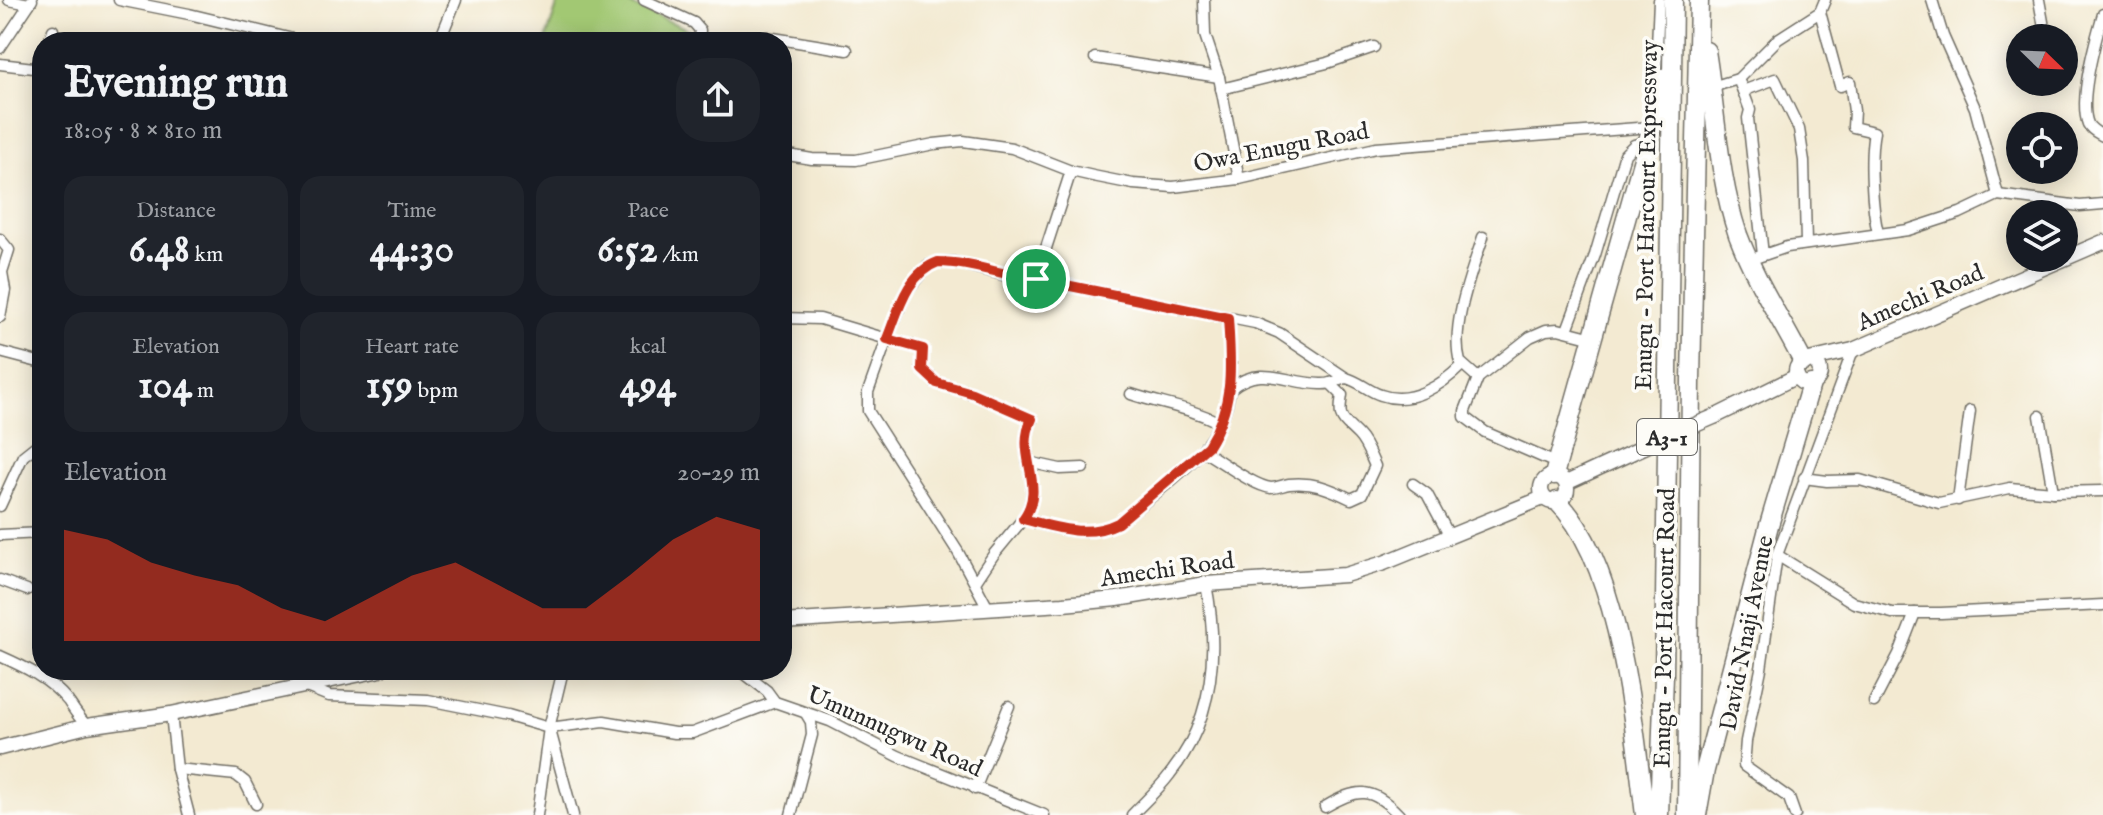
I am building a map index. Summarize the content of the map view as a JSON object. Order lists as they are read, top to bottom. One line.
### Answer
{"streets":{"highway":["Enugu - Port Harcourt Expressway","A3-1","Enugu - Port Hacourt Road"],"main road":["Amechi Road"],"street":["Owa Enugu Road","David Nnaji Avenue","Umunnugwu Road"]},"crossings":[["Amechi Road","David Nnaji Avenue"]],"north":"bottom right","page":{"heading":["Evening run","18:05 · 8 × 810 m"],"stats":[["Distance","6.48 km"],["Time","44:30"],["Pace","6:52 /km"],["Elevation","104 m"],["Heart rate","159 bpm"],["kcal","494"]],"chart":["Elevation","20–29 m"]}}
